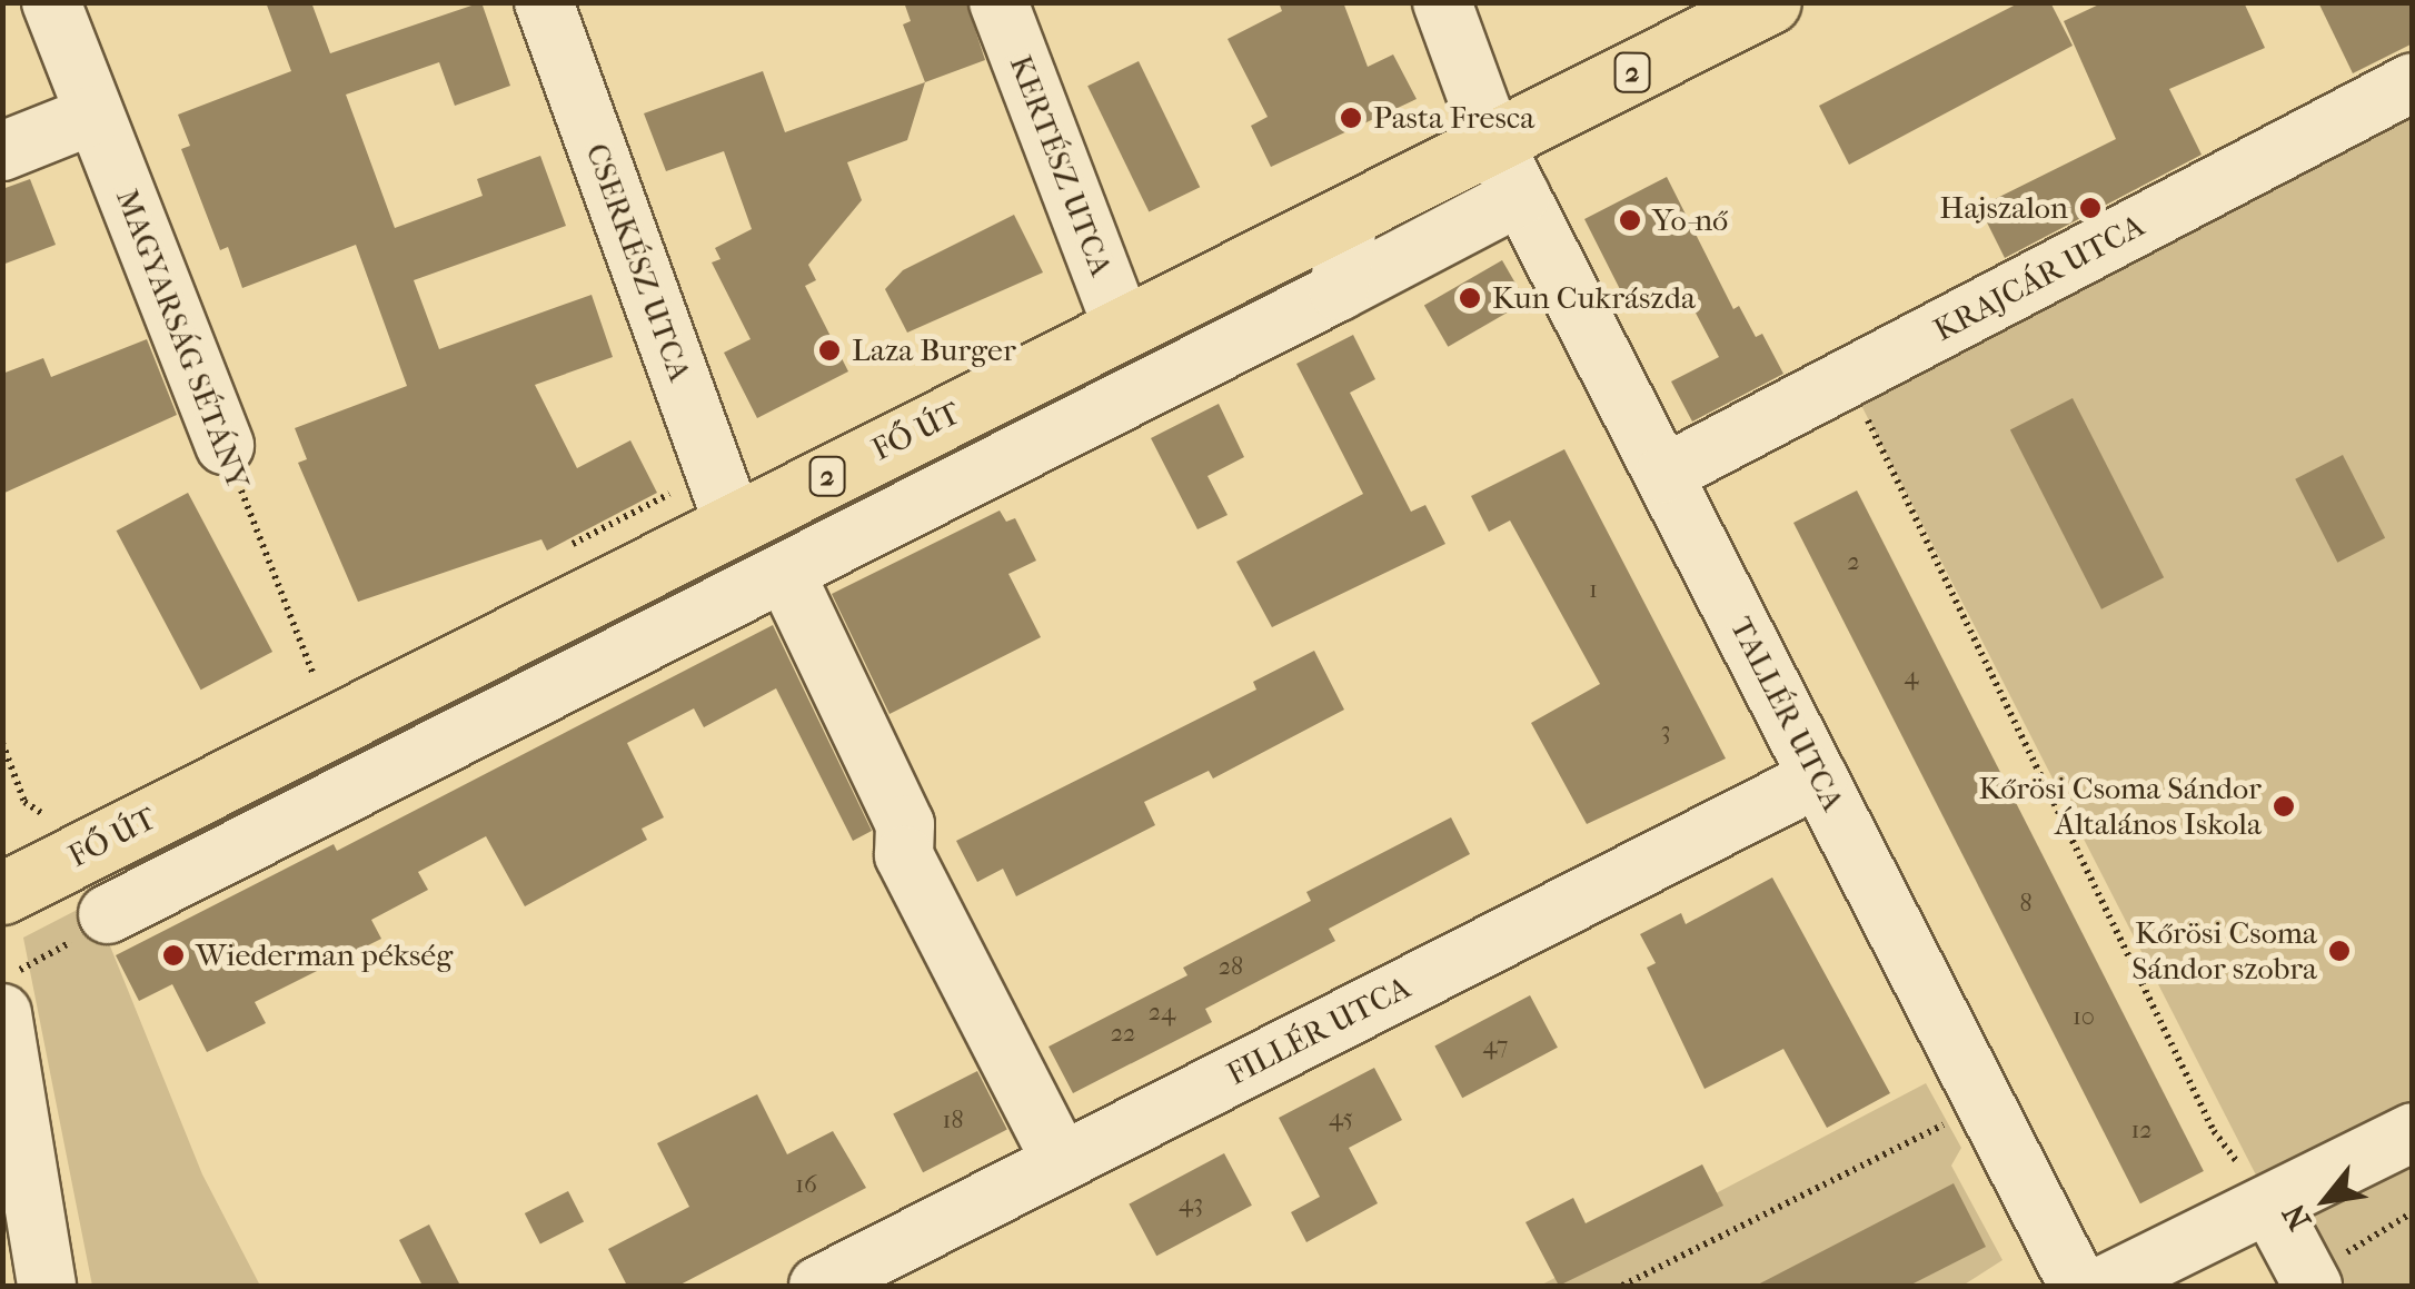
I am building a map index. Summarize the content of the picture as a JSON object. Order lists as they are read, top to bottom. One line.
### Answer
{"streets":{"main road":["2","FŐ ÚT"],"street":["KERTÉSZ UTCA","CSERKÉSZ UTCA","KRAJCÁR UTCA","MAGYARSÁG SÉTÁNY","TALLÉR UTCA","FILLÉR UTCA"]},"crossings":[["KERTÉSZ UTCA","FŐ ÚT"],["CSERKÉSZ UTCA","FŐ ÚT"],["KRAJCÁR UTCA","TALLÉR UTCA"],["FŐ ÚT","TALLÉR UTCA"],["TALLÉR UTCA","FILLÉR UTCA"]],"places":["Pasta Fresca","Hajszalon","Yo-nő","Kun Cukrászda","Laza Burger","Kőrösi Csoma Sándor Általános Iskola","Kőrösi Csoma Sándor szobra","Wiederman pékség"],"house_numbers":["2","1","4","3","8","28","24","10","22","47","45","18","12","16","43"],"north":"bottom left"}
